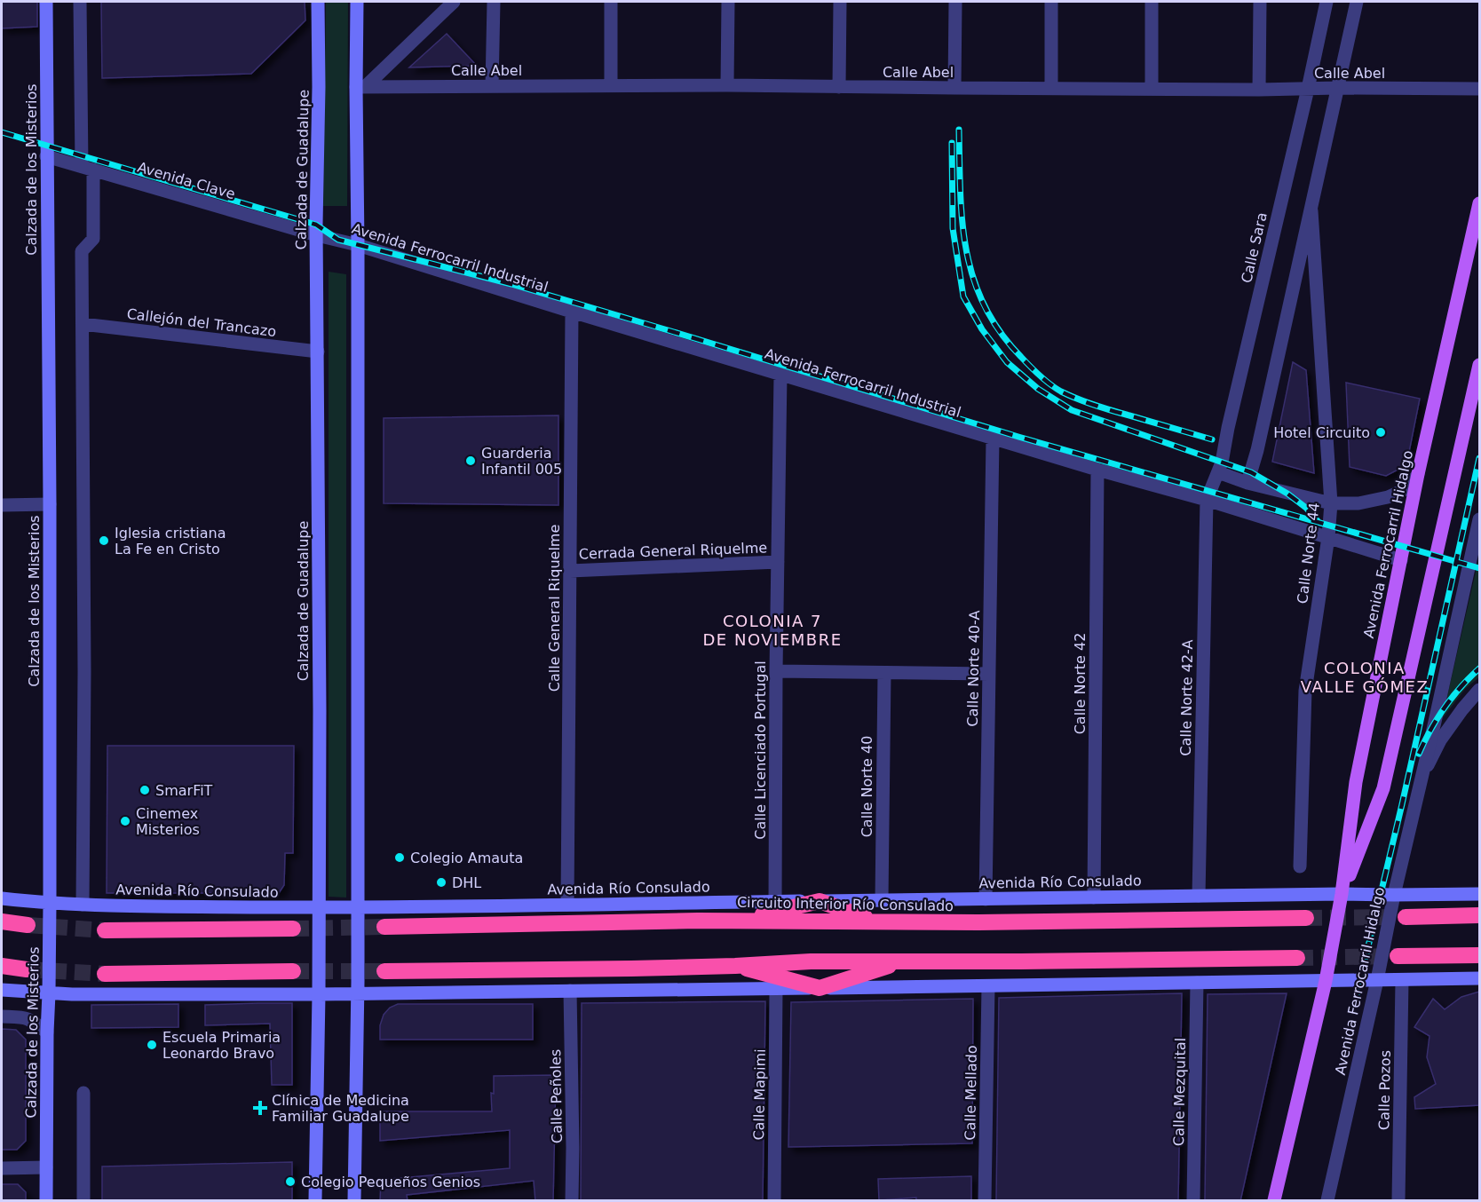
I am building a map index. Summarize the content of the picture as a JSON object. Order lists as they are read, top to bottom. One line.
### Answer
{"streets":{"highway":["Circuito Interior Río Consulado"],"main road":["Calzada de los Misterios","Calzada de Guadalupe","Avenida Ferrocarril Hidalgo","Avenida Río Consulado"],"street":["Calle Abel","Avenida Clave","Calle Sara","Avenida Ferrocarril Industrial","Callejón del Trancazo","Cerrada General Riquelme","Calle Norte 44","Calle General Riquelme","Calle Norte 40-A","Calle Norte 42","Calle Norte 42-A","Calle Licenciado Portugal","Calle Norte 40","Calle Pozos","Calle Mezquital","Calle Mellado","Calle Mapimi","Calle Peñoles"]},"crossings":[["Calle Abel","Calle Sara"],["Calzada de los Misterios","Avenida Clave"],["Calzada de los Misterios","Avenida Río Consulado"],["Calzada de Guadalupe","Avenida Clave"],["Calzada de Guadalupe","Avenida Ferrocarril Industrial"],["Calzada de Guadalupe","Callejón del Trancazo"],["Calzada de Guadalupe","Avenida Río Consulado"],["Avenida Clave","Avenida Ferrocarril Industrial"],["Calle Sara","Avenida Ferrocarril Industrial"],["Calle Sara","Calle Norte 42-A"],["Avenida Ferrocarril Industrial","Avenida Ferrocarril Hidalgo"],["Avenida Ferrocarril Industrial","Calle Norte 44"],["Avenida Ferrocarril Industrial","Calle General Riquelme"],["Avenida Ferrocarril Industrial","Calle Norte 40-A"],["Avenida Ferrocarril Industrial","Calle Norte 42"],["Avenida Ferrocarril Industrial","Calle Norte 42-A"],["Avenida Ferrocarril Industrial","Calle Licenciado Portugal"],["Avenida Ferrocarril Hidalgo","Avenida Río Consulado"],["Cerrada General Riquelme","Calle General Riquelme"],["Cerrada General Riquelme","Calle Licenciado Portugal"],["Calle General Riquelme","Avenida Río Consulado"],["Calle Norte 40-A","Avenida Río Consulado"],["Calle Norte 42","Avenida Río Consulado"],["Calle Norte 42-A","Avenida Río Consulado"],["Calle Licenciado Portugal","Avenida Río Consulado"],["Calle Norte 40","Avenida Río Consulado"]],"districts":["COLONIA 7 DE NOVIEMBRE","COLONIA VALLE GÓMEZ"],"places":{"other":["Hotel Circuito","Guarderia Infantil 005","Iglesia cristiana La Fe en Cristo","SmarFiT","Cinemex Misterios","Colegio Amauta","DHL","Escuela Primaria Leonardo Bravo","Colegio Pequeños Genios"],"health":["Clínica de Medicina Familiar Guadalupe"]}}
